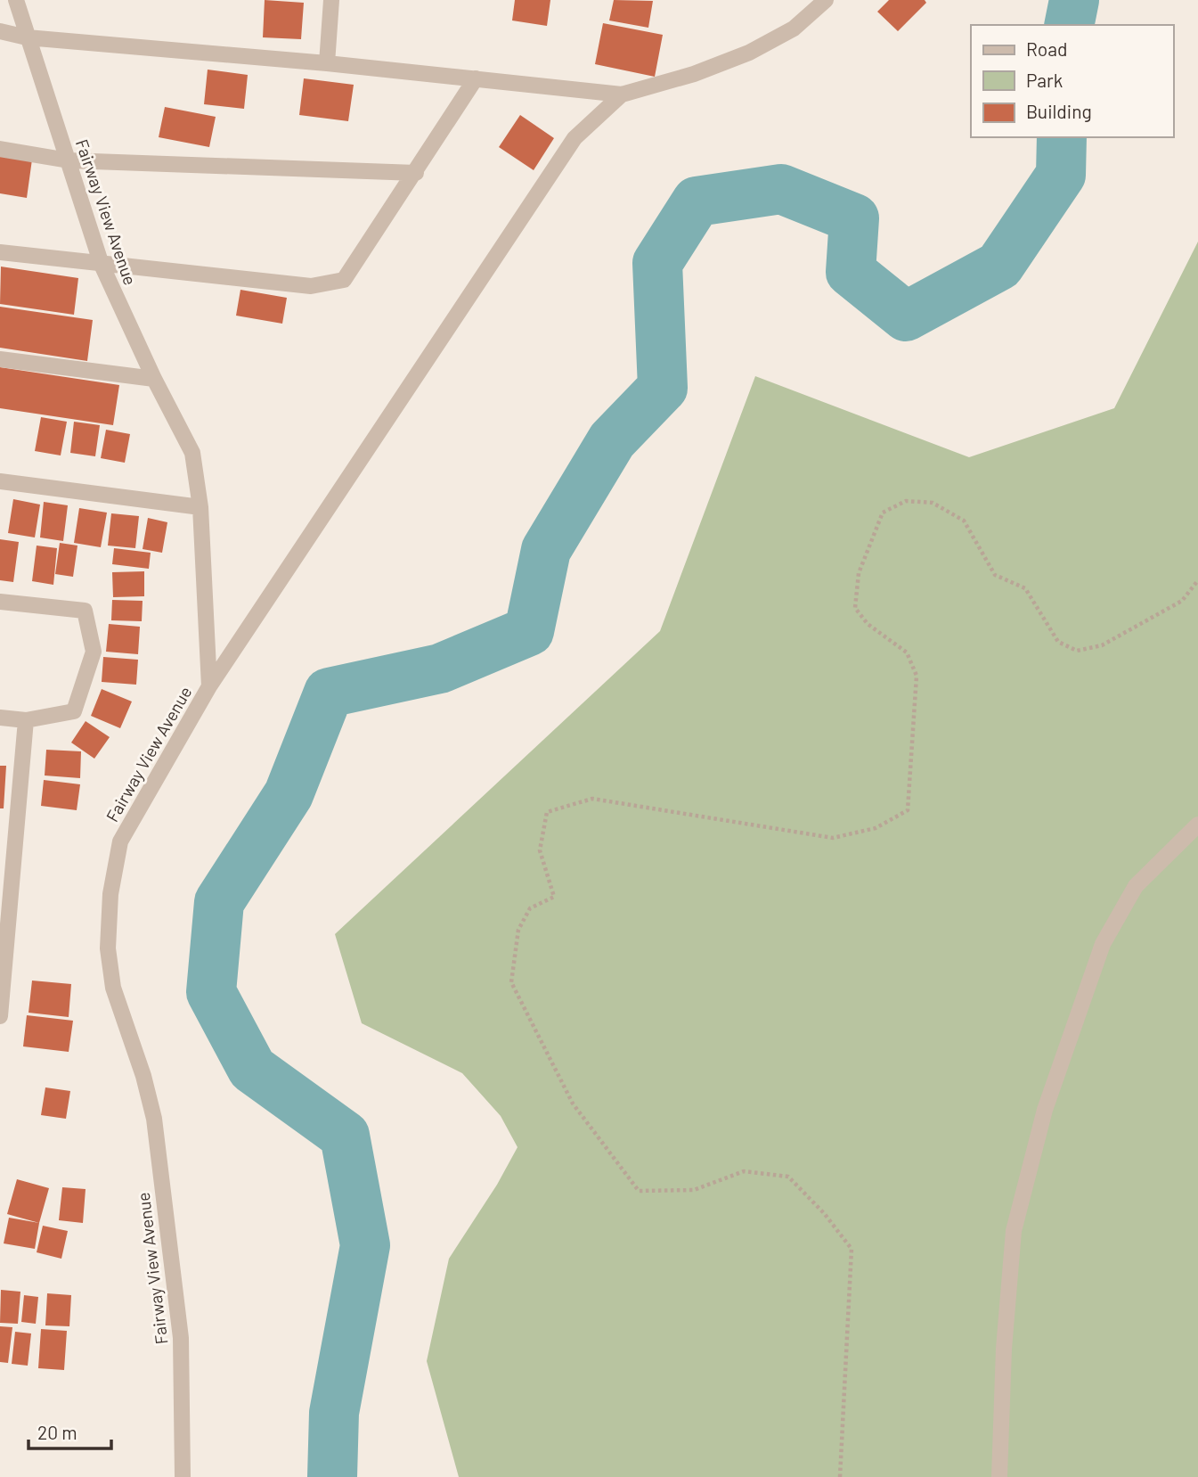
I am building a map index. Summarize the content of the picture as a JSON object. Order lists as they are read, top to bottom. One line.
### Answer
{"streets":{"street":["Fairway View Avenue"]},"legend":["Road","Park","Building"],"scale_bar":"20 m"}
